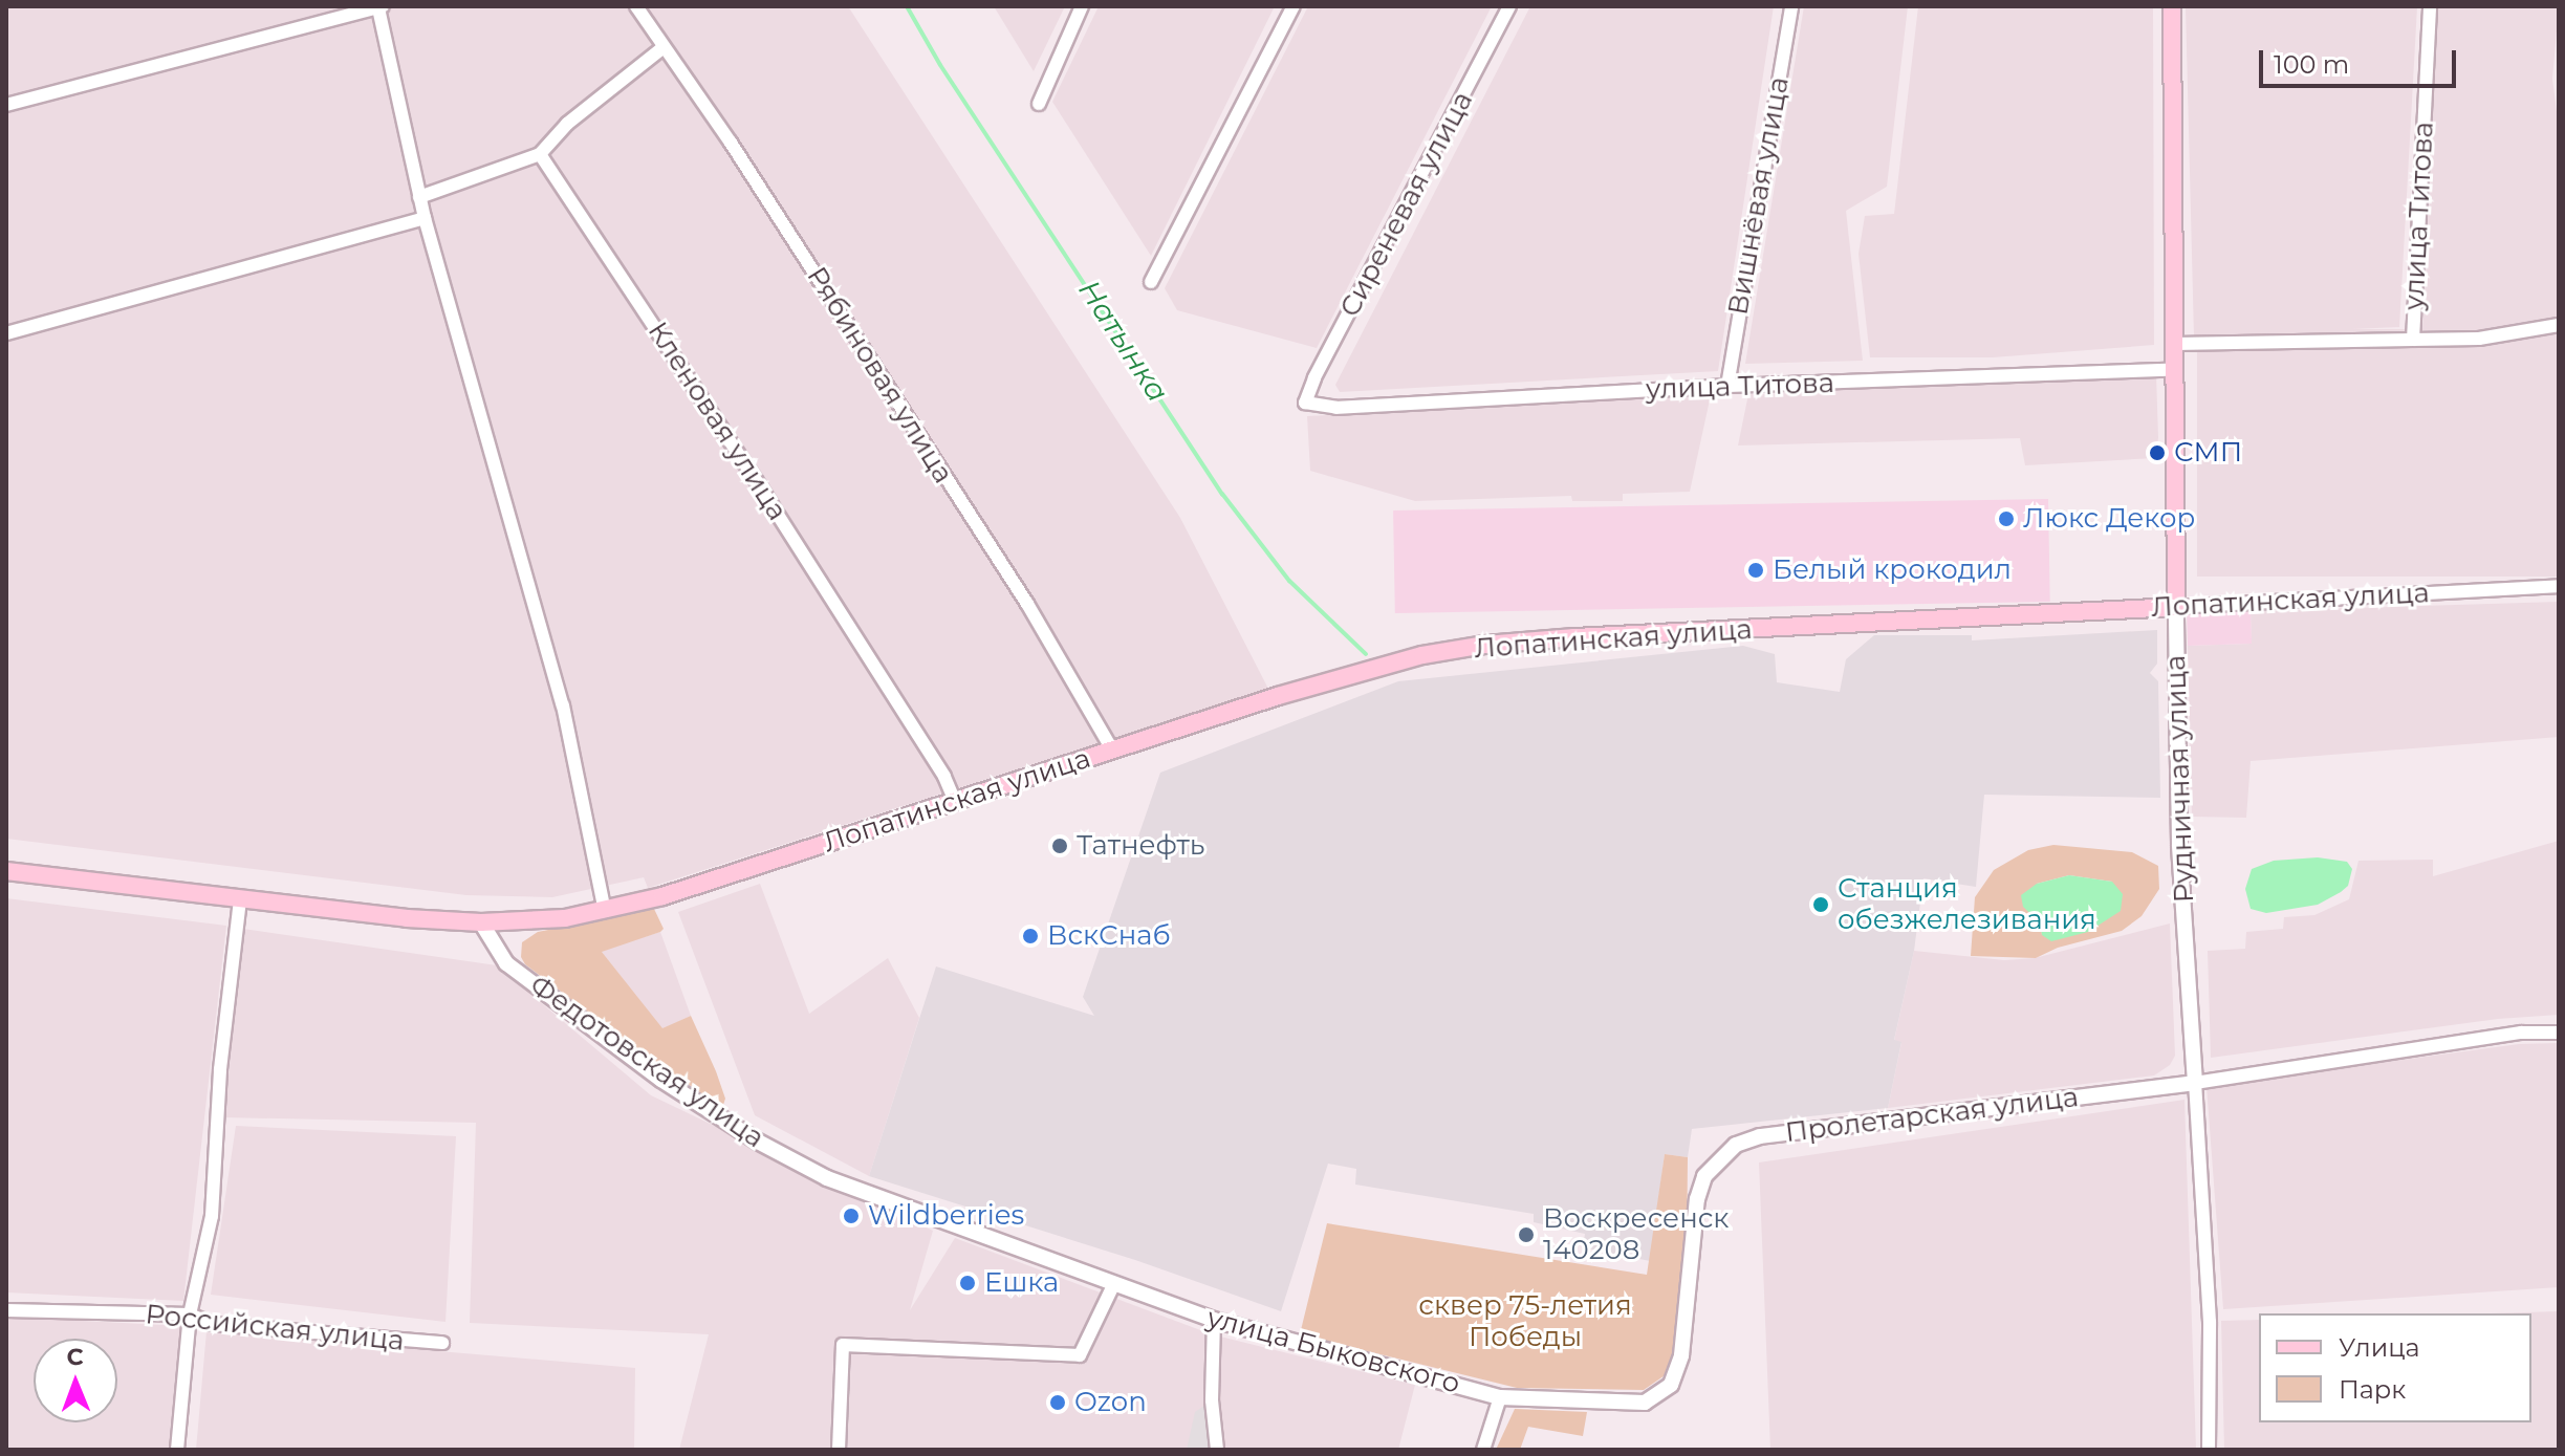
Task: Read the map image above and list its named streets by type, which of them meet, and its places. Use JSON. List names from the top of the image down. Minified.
{"streets":{"main road":["Лопатинская улица","Рудничная улица"],"street":["Вишнёвая улица","Сиреневая улица","улица Титова","Рябиновая улица","Кленовая улица","Федотовская улица","Пролетарская улица","Российская улица","улица Быковского"]},"crossings":[["Вишнёвая улица","улица Титова"],["Сиреневая улица","улица Титова"],["улица Титова","Рудничная улица"],["Рябиновая улица","Лопатинская улица"],["Кленовая улица","Лопатинская улица"],["Лопатинская улица","Рудничная улица"],["Рудничная улица","Пролетарская улица"],["Федотовская улица","улица Быковского"],["Пролетарская улица","улица Быковского"]],"water":["Натынка"],"parks":["сквер 75-летия Победы"],"places":["СМП","Люкс Декор","Белый крокодил","Татнефть","Станция обезжелезивания","ВскСнаб","Wildberries","Воскресенск 140208","Ешка","Ozon"],"legend":["Улица","Парк"],"scale_bar":"100 m","north":"top"}
